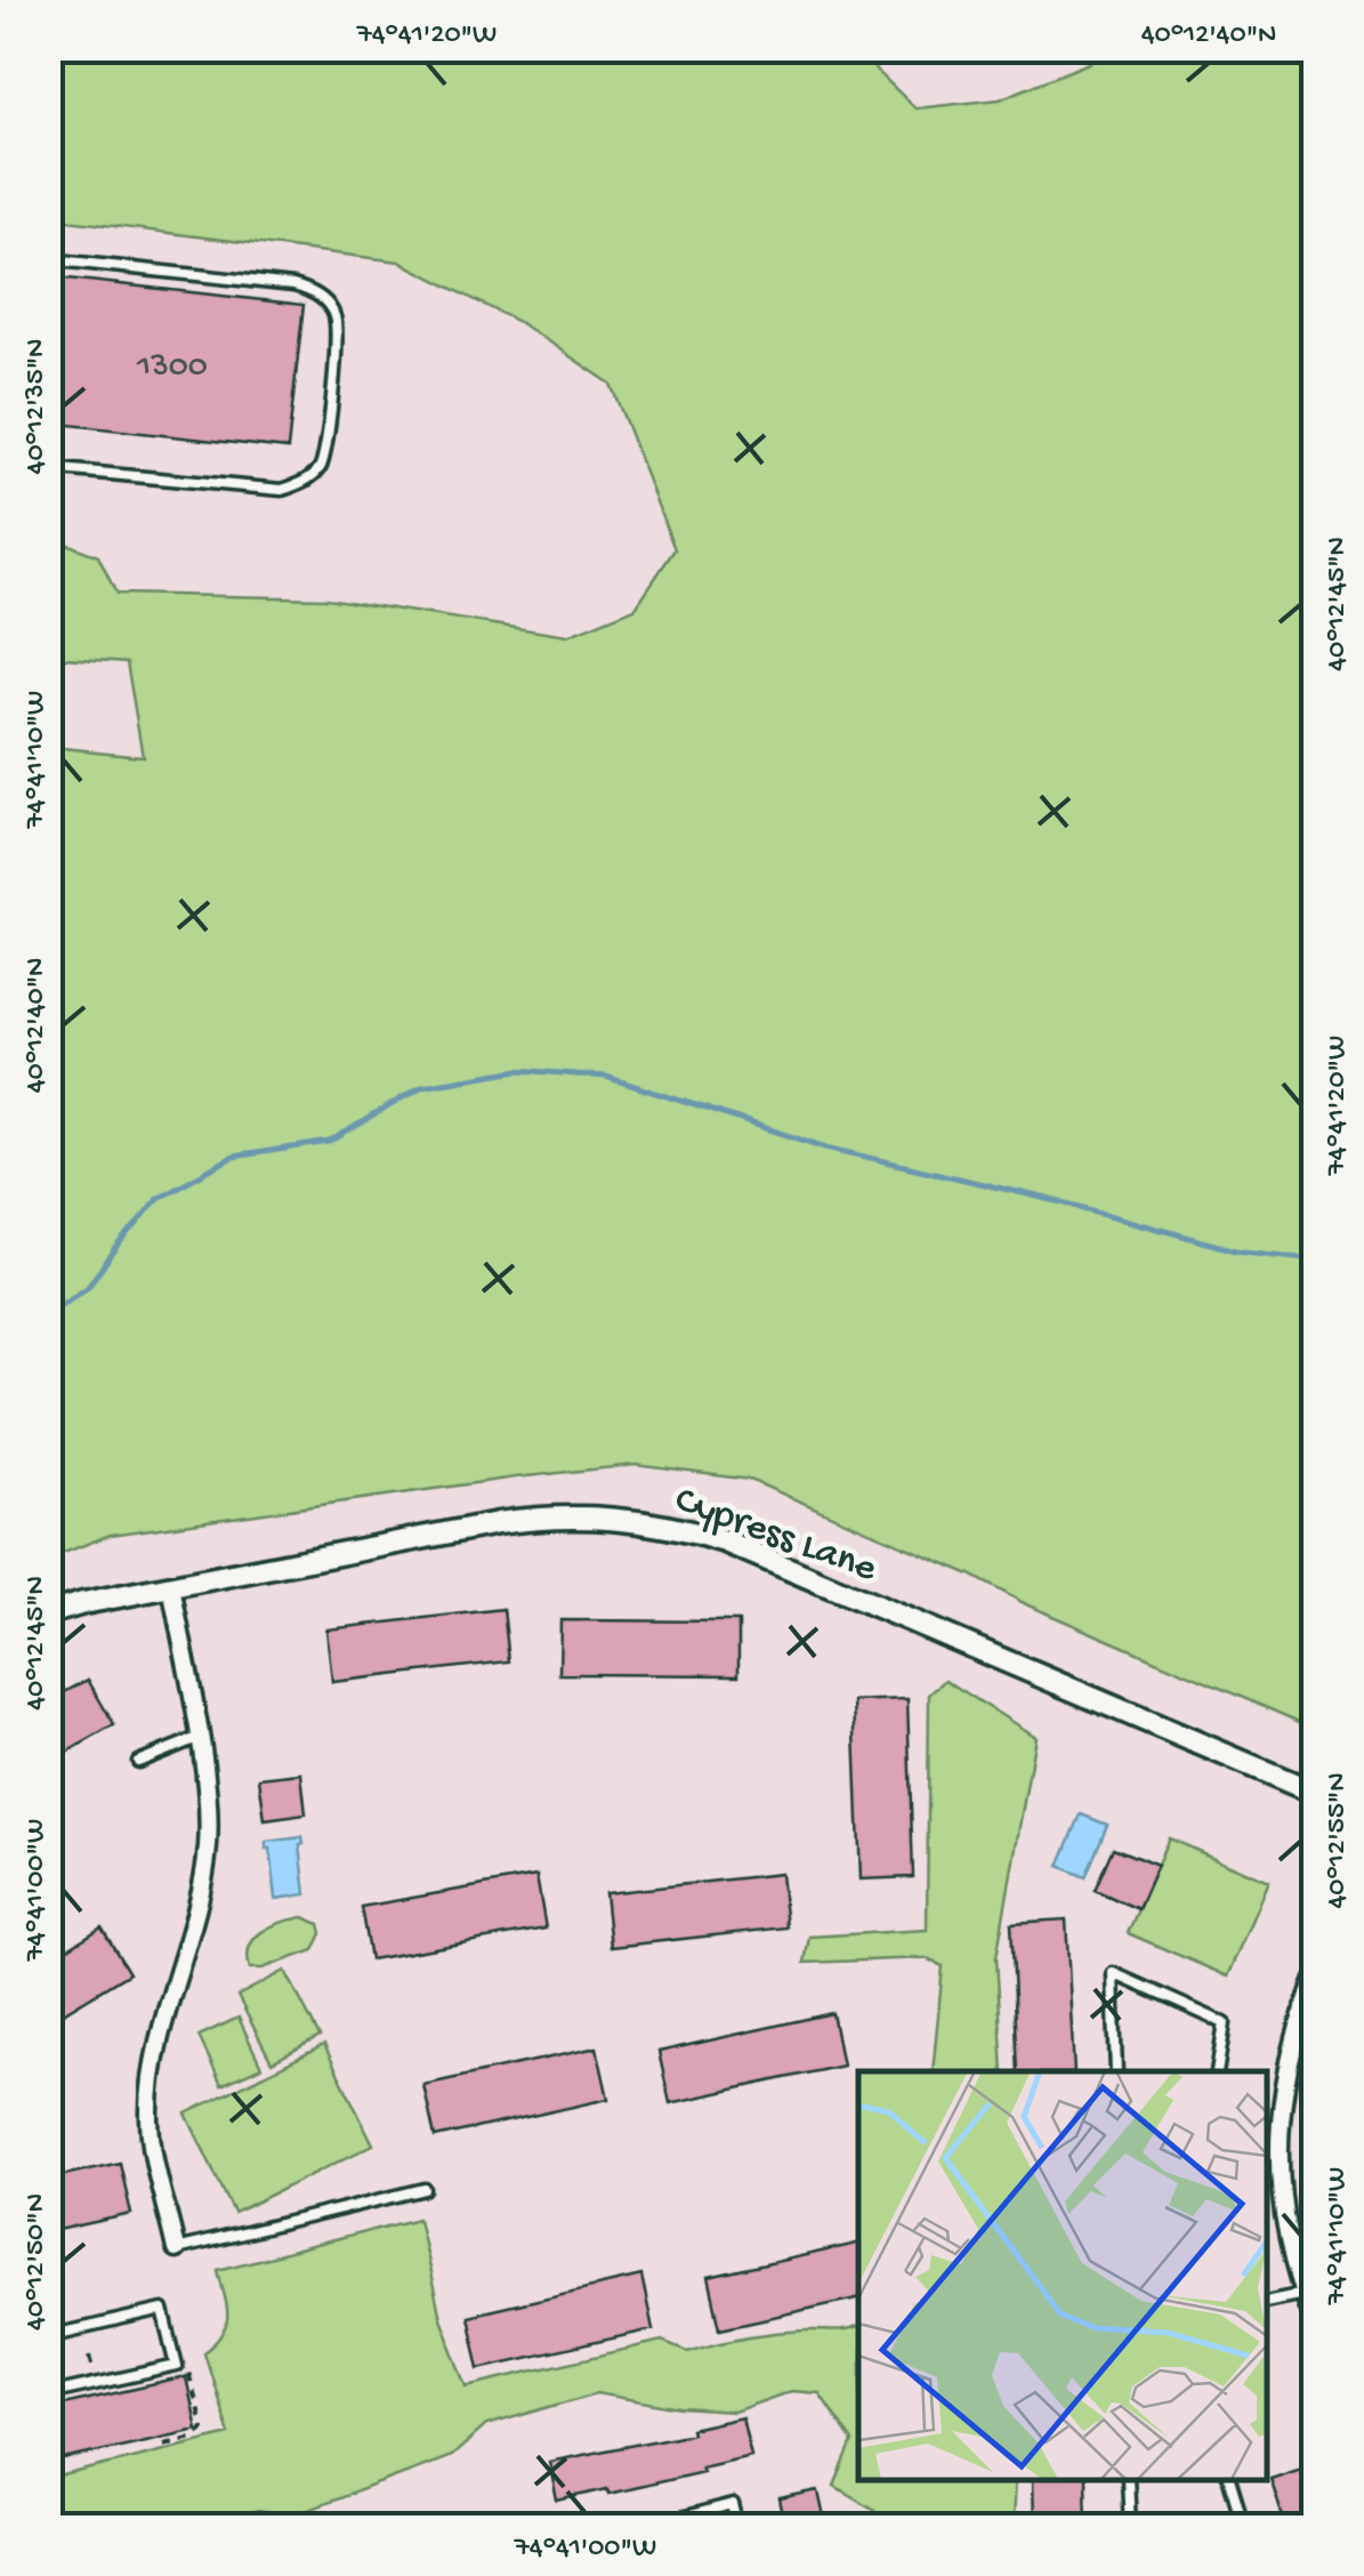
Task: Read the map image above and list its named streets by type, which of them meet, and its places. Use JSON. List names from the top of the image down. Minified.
{"streets":{"street":["Cypress Lane"]},"house_numbers":["1300"],"coordinates":["74°41'20\"W","40°12'40\"N","40°12'35\"N","40°12'45\"N","74°41'10\"W","40°12'55\"N","74°41'00\"W","40°12'50\"N"]}
